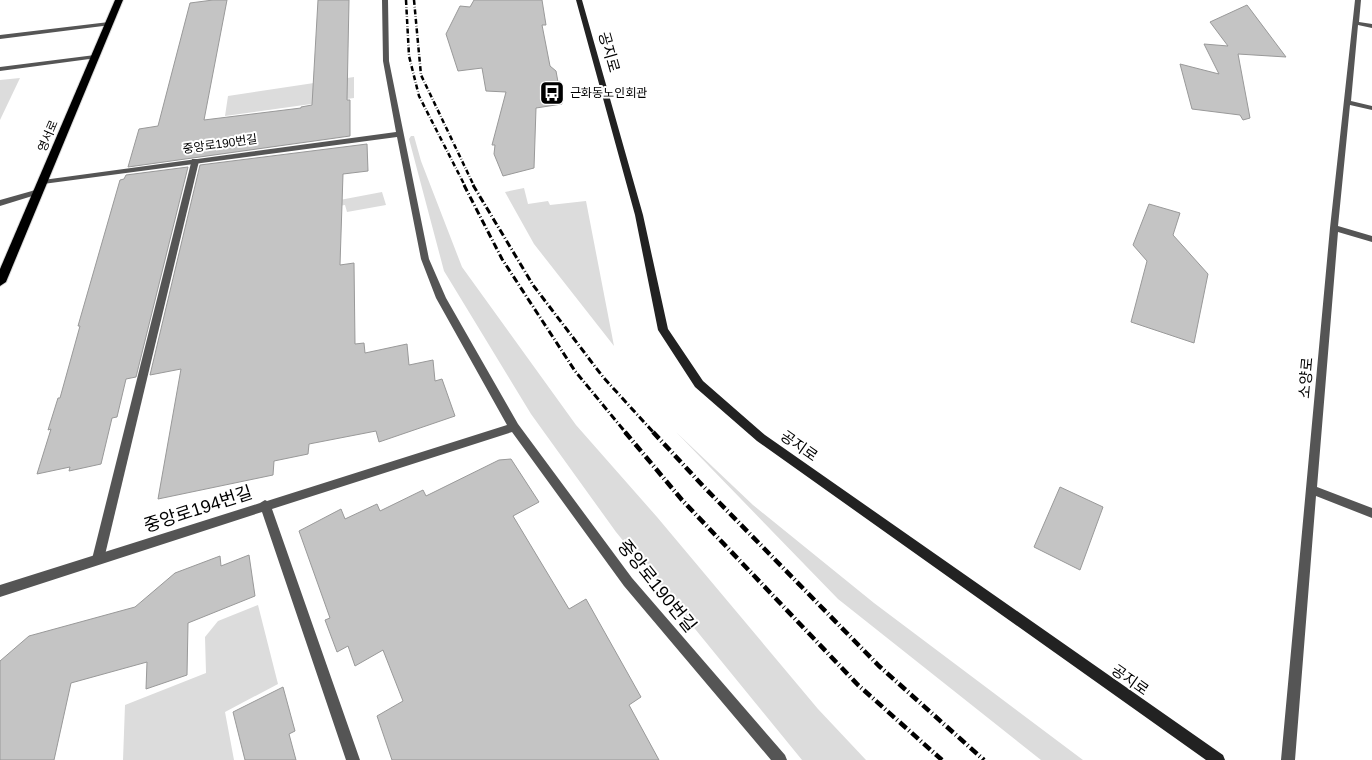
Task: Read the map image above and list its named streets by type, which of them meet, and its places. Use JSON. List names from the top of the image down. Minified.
{"streets":{"main road":["영서로"],"street":["공지로","중앙로190번길","소양로","중앙로194번길"]},"crossings":[["영서로","중앙로190번길"]],"places":{"bus stop":["근화동노인회관"]}}
